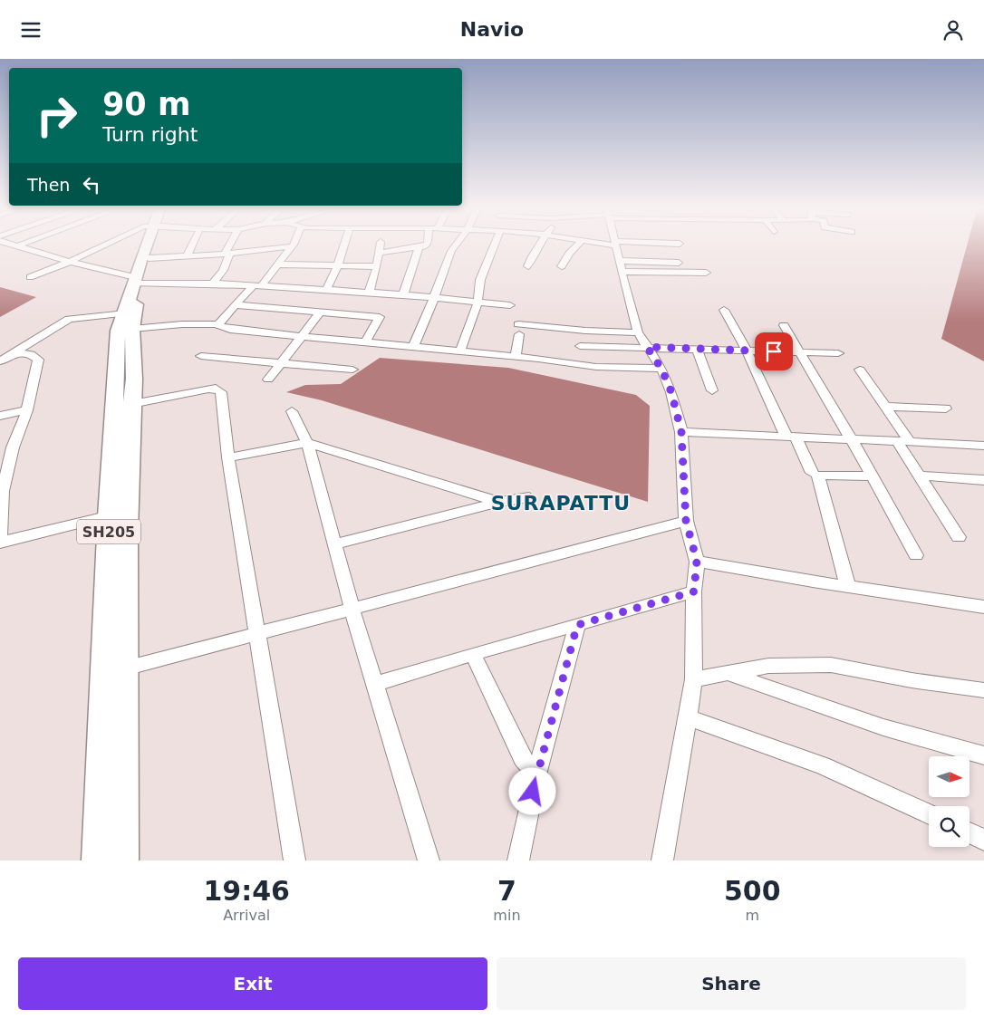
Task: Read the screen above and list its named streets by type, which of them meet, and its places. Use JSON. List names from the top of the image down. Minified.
{"streets":{"main road":["SH205"]},"districts":["SURAPATTU"],"north":"right","page":{"header":"Navio","turn":["90 m","Turn right"],"then":"Then","eta":["19:46","Arrival","7","min","500","m"],"buttons":["Exit","Share"]}}
